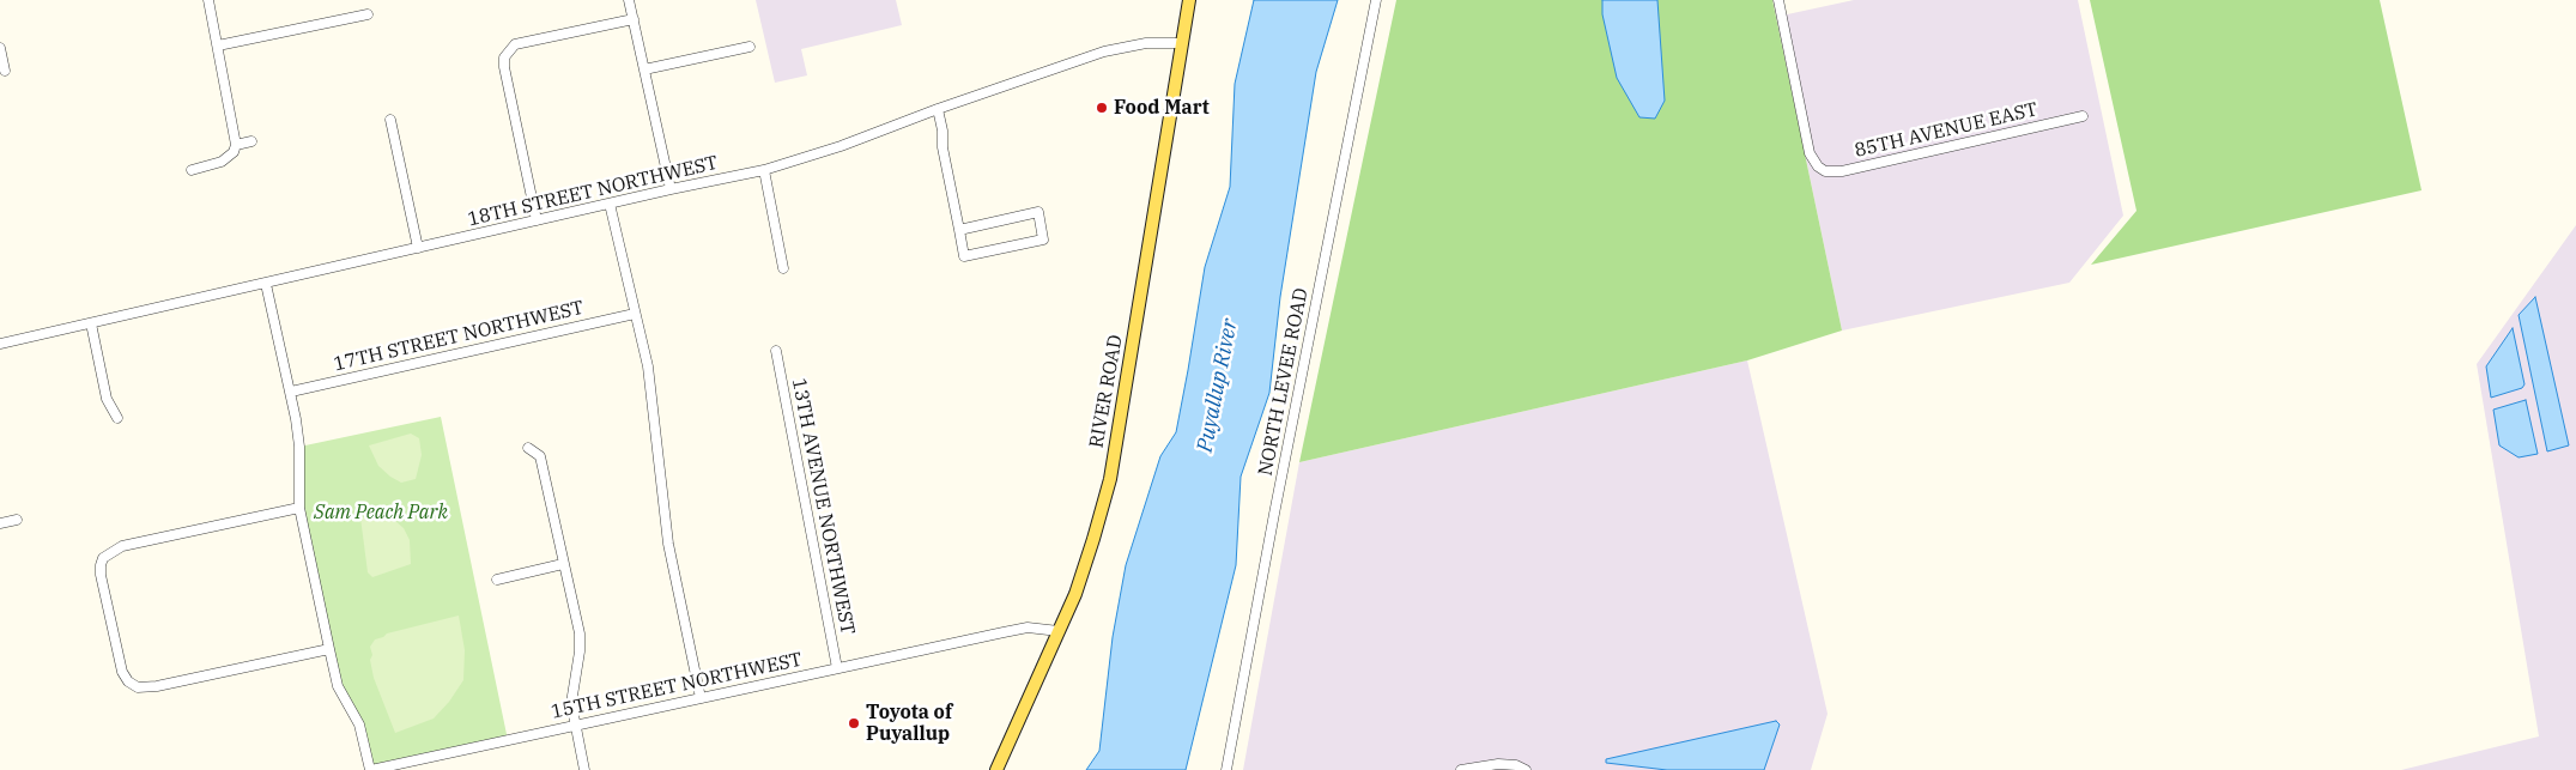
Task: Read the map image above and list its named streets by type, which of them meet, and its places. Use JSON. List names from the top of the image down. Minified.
{"streets":{"main road":["RIVER ROAD"],"street":["85TH AVENUE EAST","18TH STREET NORTHWEST","17TH STREET NORTHWEST","NORTH LEVEE ROAD","13TH AVENUE NORTHWEST","15TH STREET NORTHWEST"]},"crossings":[["18TH STREET NORTHWEST","RIVER ROAD"],["RIVER ROAD","15TH STREET NORTHWEST"],["13TH AVENUE NORTHWEST","15TH STREET NORTHWEST"]],"water":["Puyallup River"],"parks":["Sam Peach Park"],"places":["Food Mart","Toyota of Puyallup"]}
